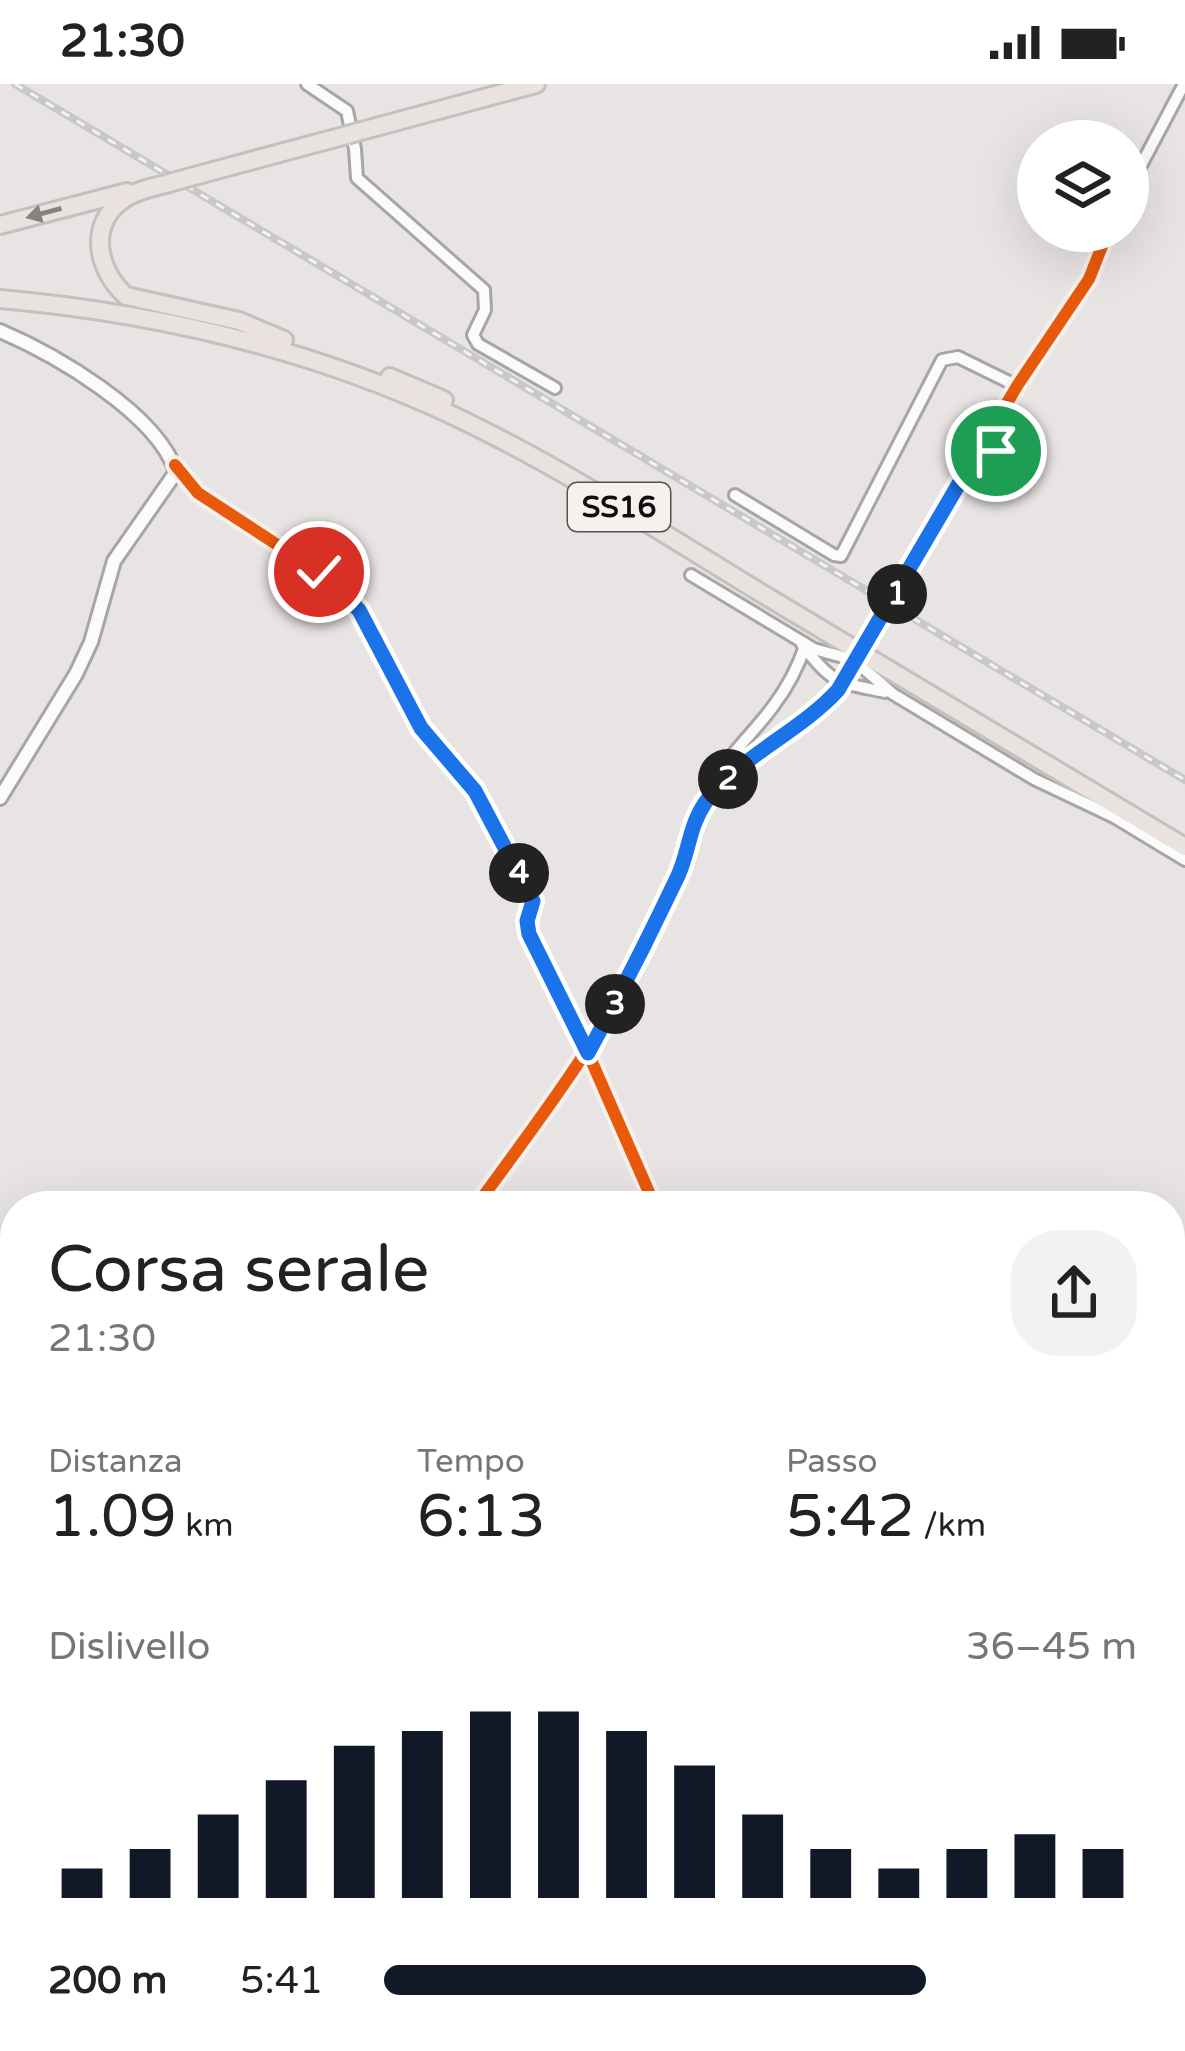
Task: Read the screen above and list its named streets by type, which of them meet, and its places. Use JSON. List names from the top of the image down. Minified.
{"streets":{"highway":["SS16"]},"page":{"status":"21:30","pins":["1","2","4","3"],"heading":["Corsa serale","21:30"],"stats":[["Distanza","1.09 km"],["Tempo","6:13"],["Passo","5:42 /km"]],"chart":["Dislivello","36–45 m"],"list":[{"name":"200 m","note":"5:41"}]}}
